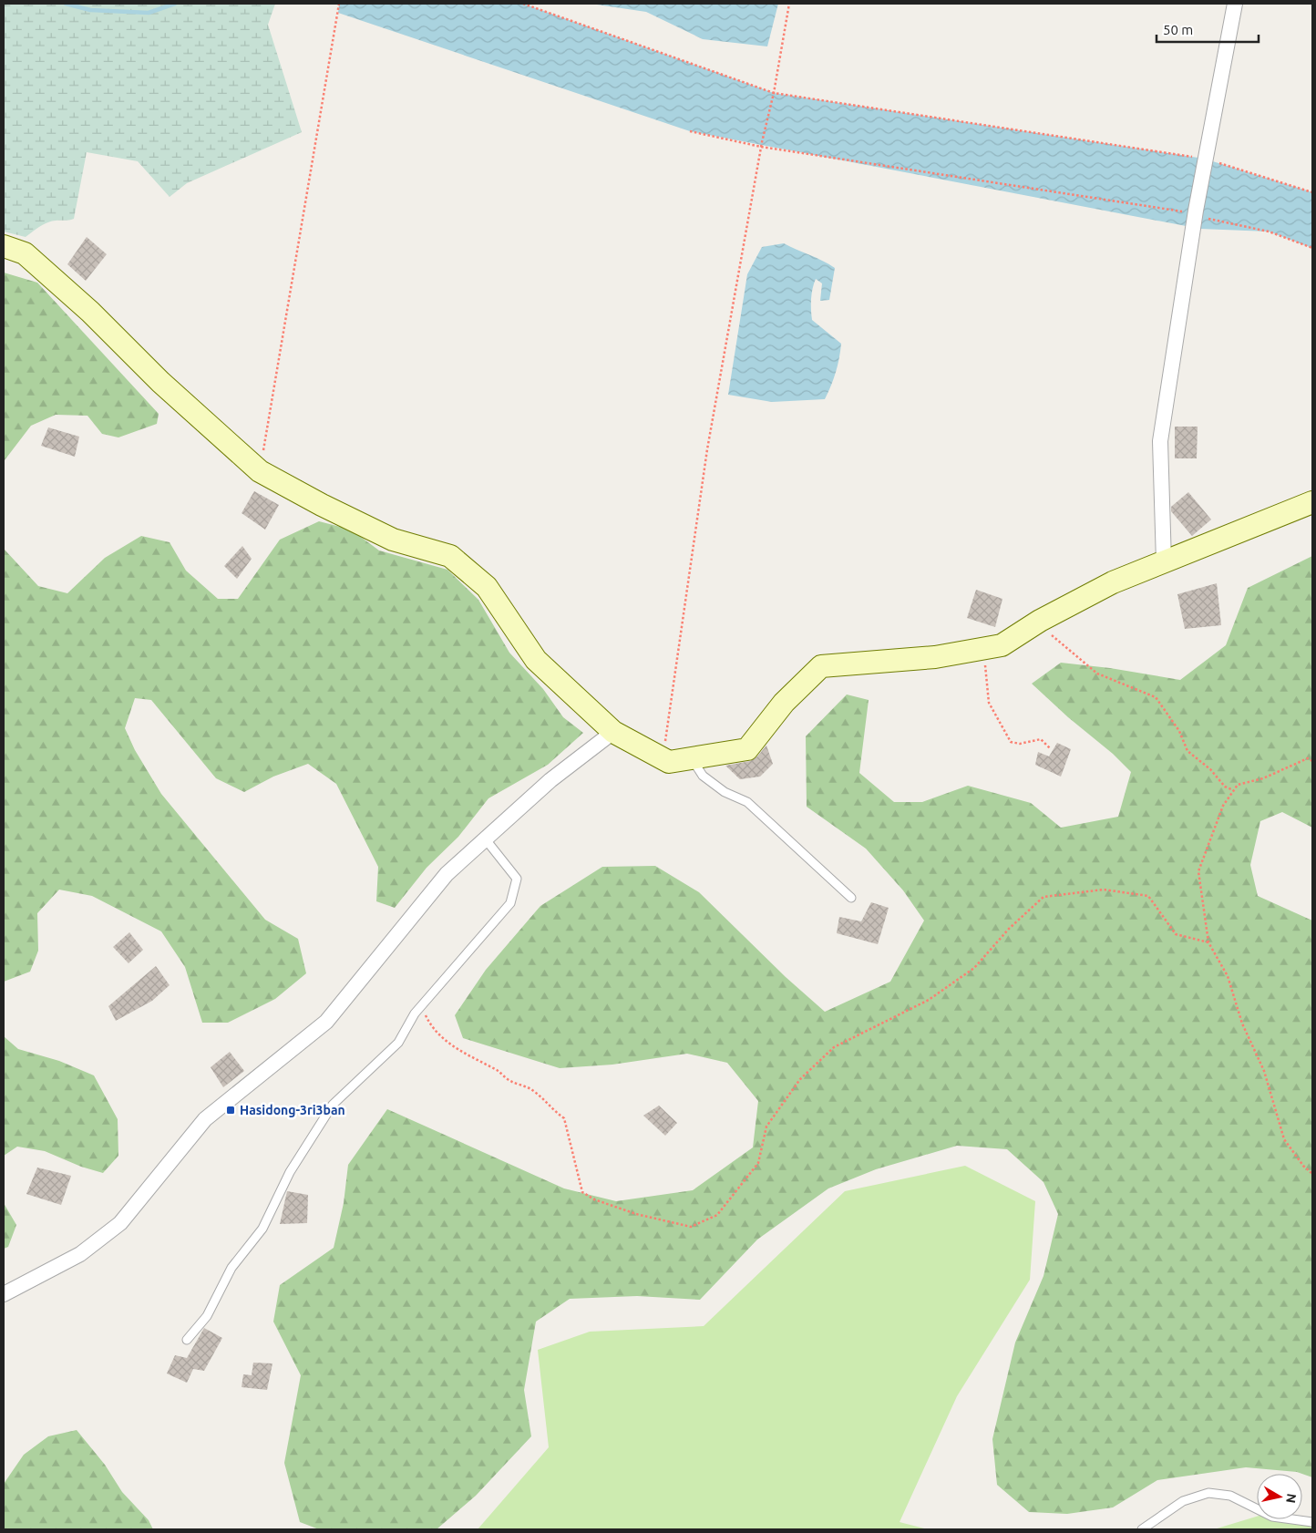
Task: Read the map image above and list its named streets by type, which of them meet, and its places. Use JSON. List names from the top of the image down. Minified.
{"places":{"transit":["Hasidong-3ri3ban"]},"scale_bar":"50 m","north":"right"}
